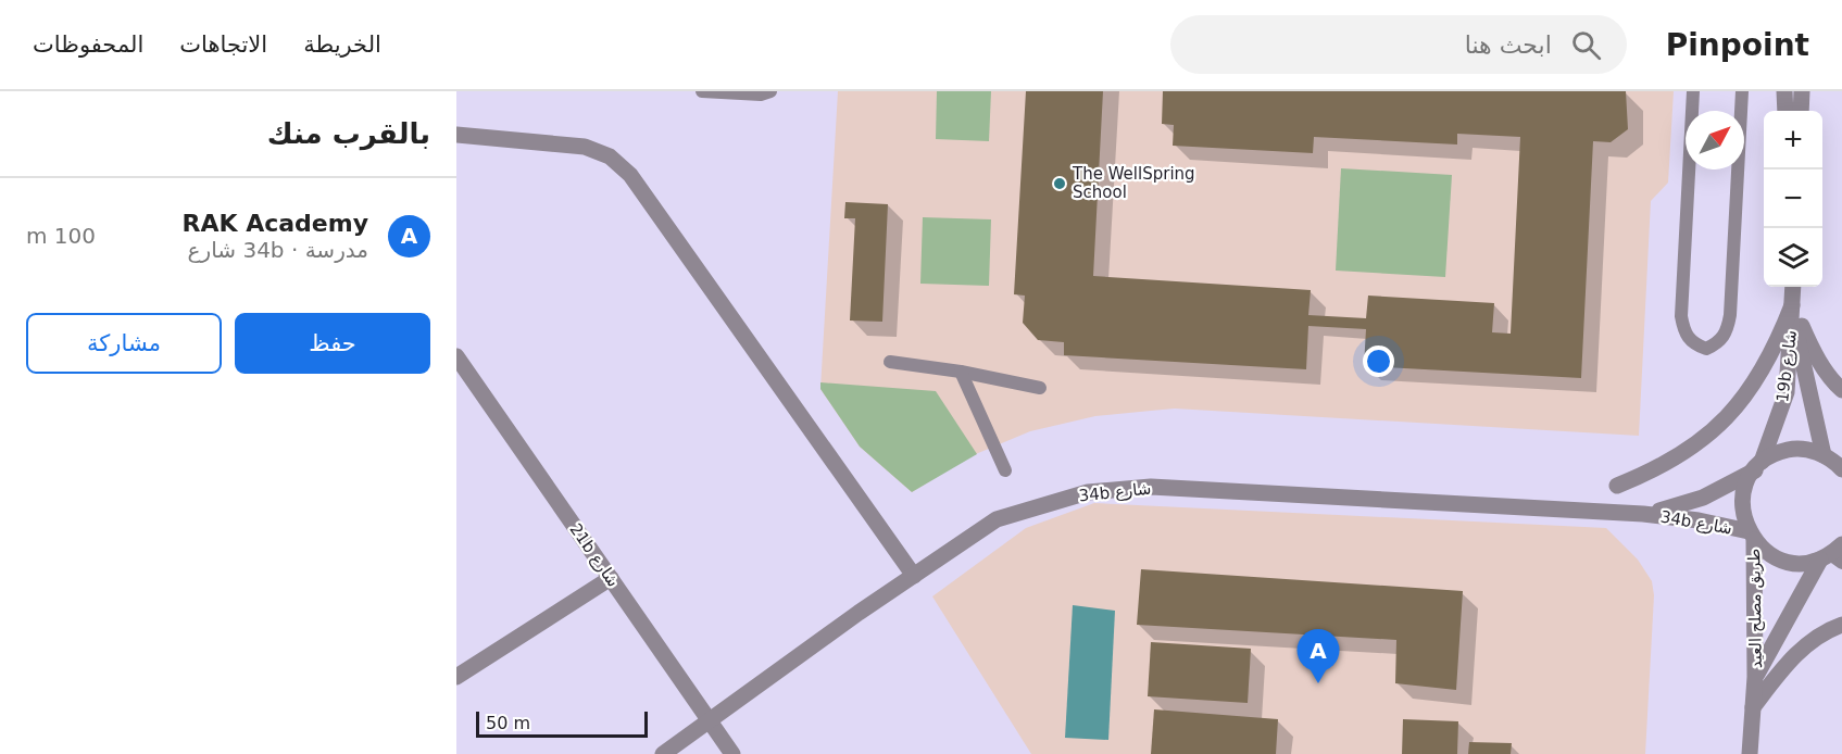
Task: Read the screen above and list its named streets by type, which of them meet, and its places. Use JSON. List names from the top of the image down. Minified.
{"streets":{"street":["19b شارع","34b شارع","21b شارع","طريق مصلح العيد"]},"crossings":[["19b شارع","34b شارع"],["19b شارع","طريق مصلح العيد"],["34b شارع","21b شارع"],["34b شارع","طريق مصلح العيد"]],"places":["The WellSpring School"],"scale_bar":"50 m","north":"top right","page":{"header":"Pinpoint","search":"ابحث هنا","nav":["الخريطة","الاتجاهات","المحفوظات"],"heading":"بالقرب منك","map_buttons":["+","−"],"list":[{"mark":"A","name":"RAK Academy","note":"مدرسة · 34b شارع","value":"100 m"}],"buttons":["حفظ","مشاركة"],"pins":"A","scale":"50 m"}}
